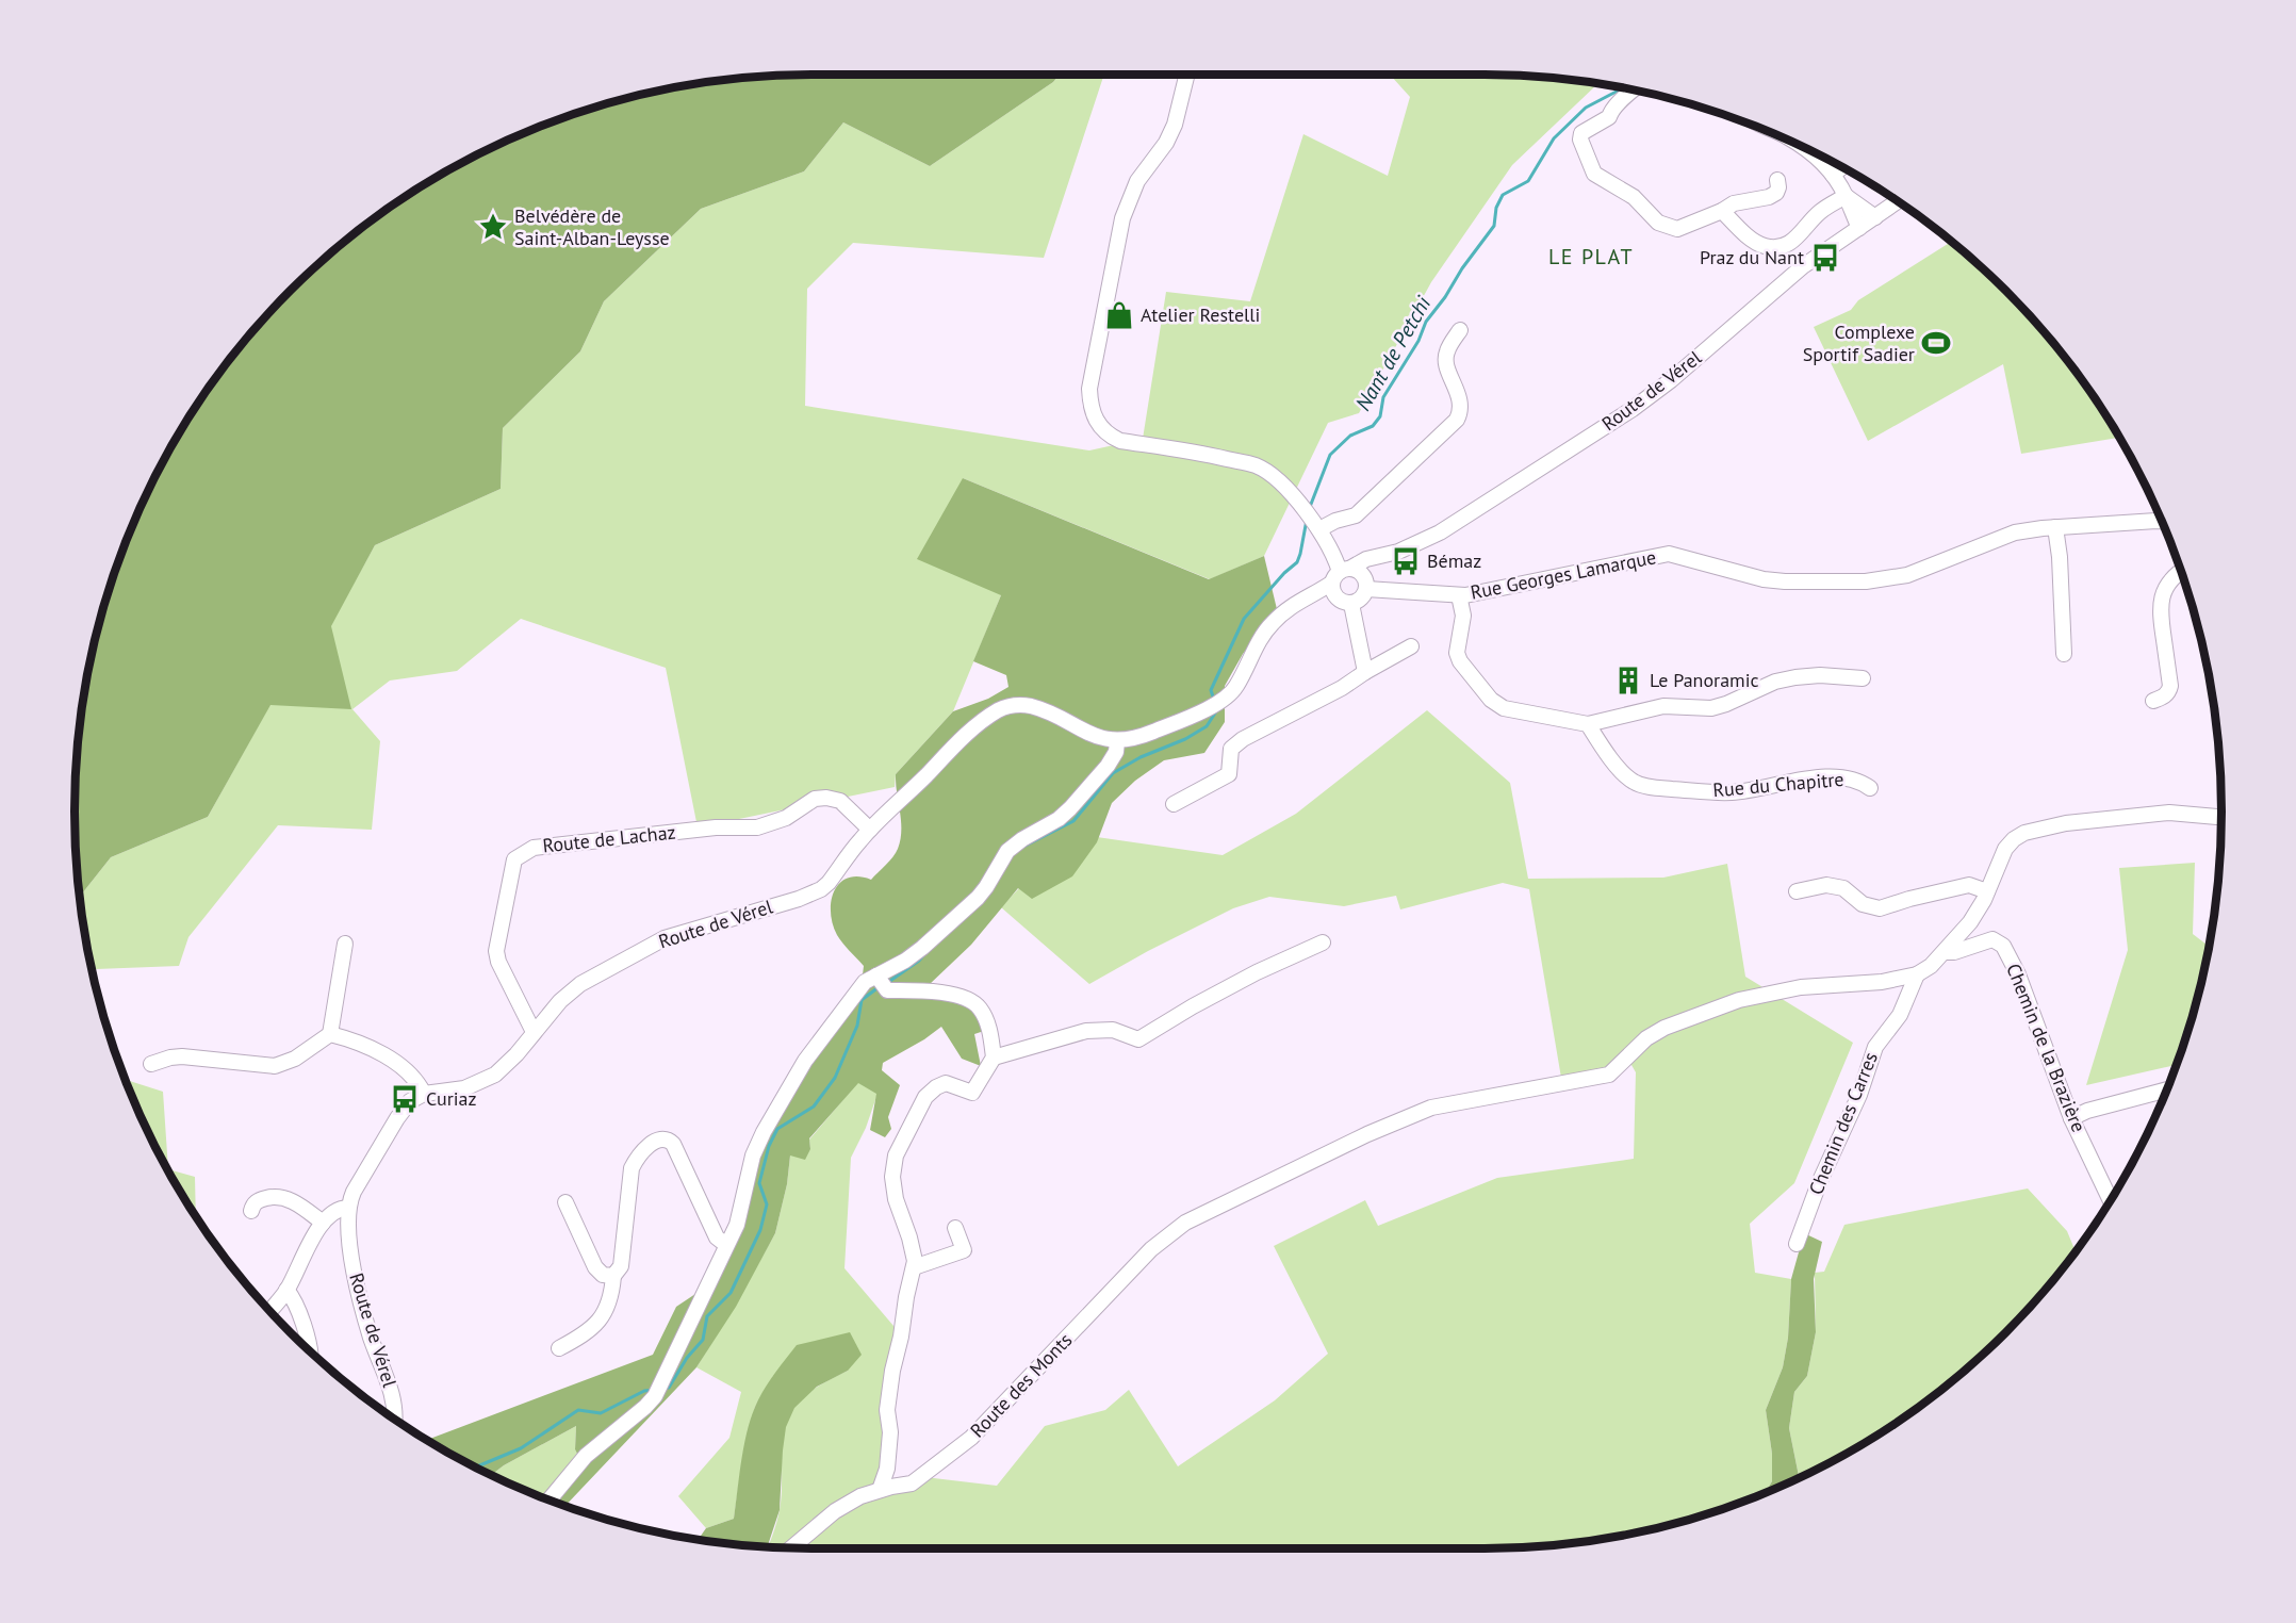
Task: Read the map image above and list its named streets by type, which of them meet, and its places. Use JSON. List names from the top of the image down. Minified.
{"streets":{"street":["Route de Vérel","Rue Georges Lamarque","Rue du Chapitre","Route de Lachaz","Chemin de la Brazière","Chemin des Carres","Route des Monts"]},"crossings":[["Route de Vérel","Rue Georges Lamarque"],["Route de Vérel","Route de Lachaz"],["Chemin des Carres","Route des Monts"]],"districts":["LE PLAT"],"water":["Nant de Petchi"],"places":{"place":["Belvédère de Saint-Alban-Leysse"],"bus stop":["Praz du Nant","Bémaz","Curiaz"],"shop":["Atelier Restelli"],"sports":["Complexe Sportif Sadier"],"building":["Le Panoramic"]}}
